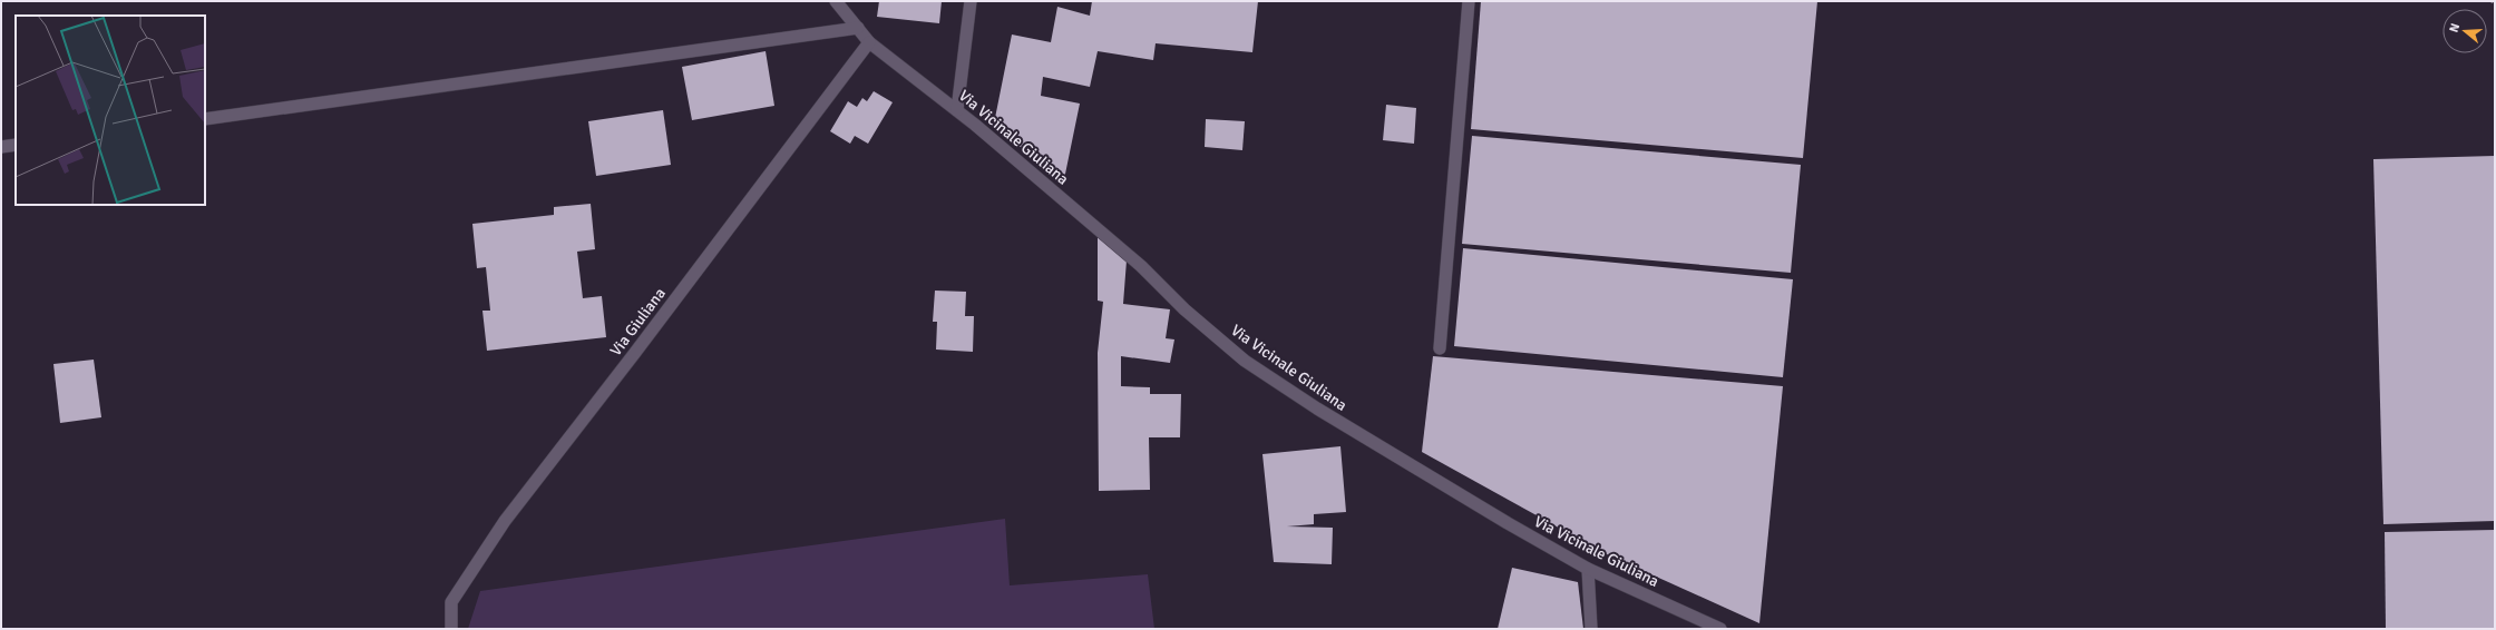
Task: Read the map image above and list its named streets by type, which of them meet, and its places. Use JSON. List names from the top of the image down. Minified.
{"streets":{"street":["Via Vicinale Giuliana","Via Giuliana"]},"crossings":[["Via Vicinale Giuliana","Via Giuliana"]],"north":"left"}
